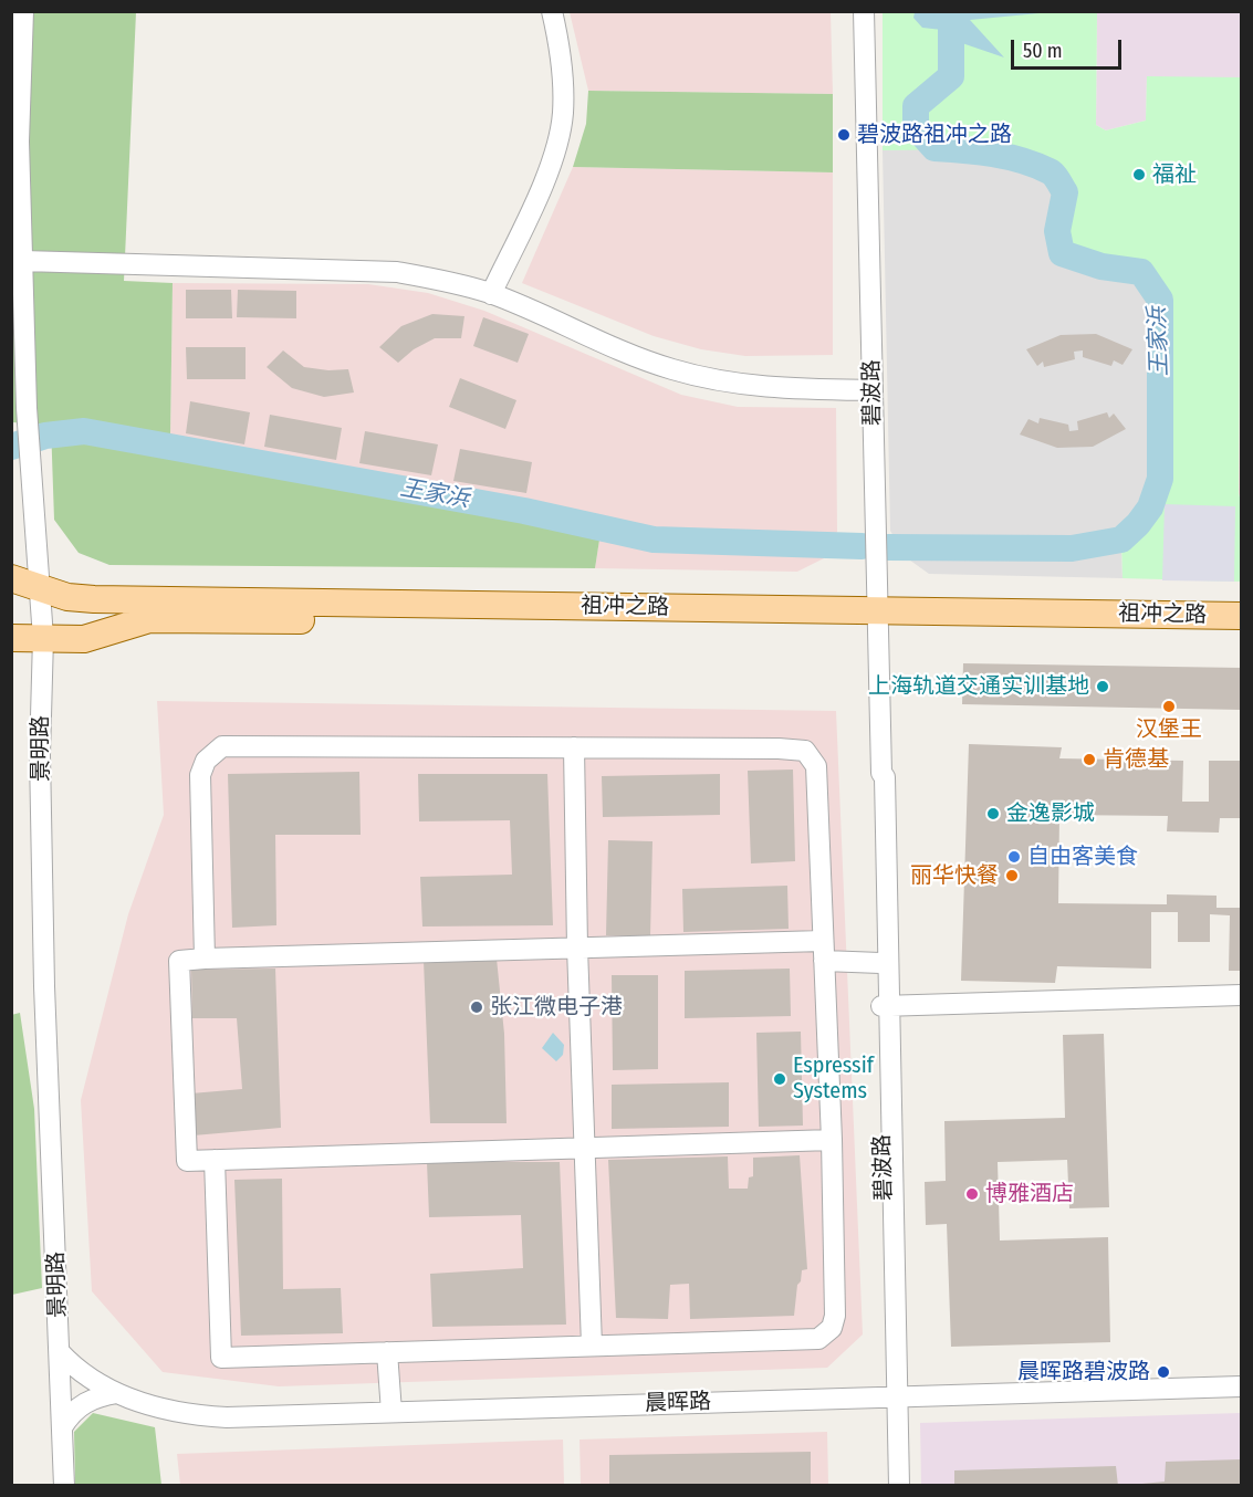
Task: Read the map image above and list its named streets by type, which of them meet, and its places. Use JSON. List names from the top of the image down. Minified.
{"streets":{"main road":["祖冲之路"],"street":["碧波路","景明路","晨晖路"]},"crossings":[["碧波路","祖冲之路"],["碧波路","晨晖路"],["祖冲之路","景明路"],["景明路","晨晖路"]],"water":["王家浜"],"places":["碧波路祖冲之路","福祉","上海轨道交通实训基地","汉堡王","肯德基","金逸影城","自由客美食","丽华快餐","张江微电子港","Espressif Systems","博雅酒店","晨晖路碧波路"],"scale_bar":"50 m"}
